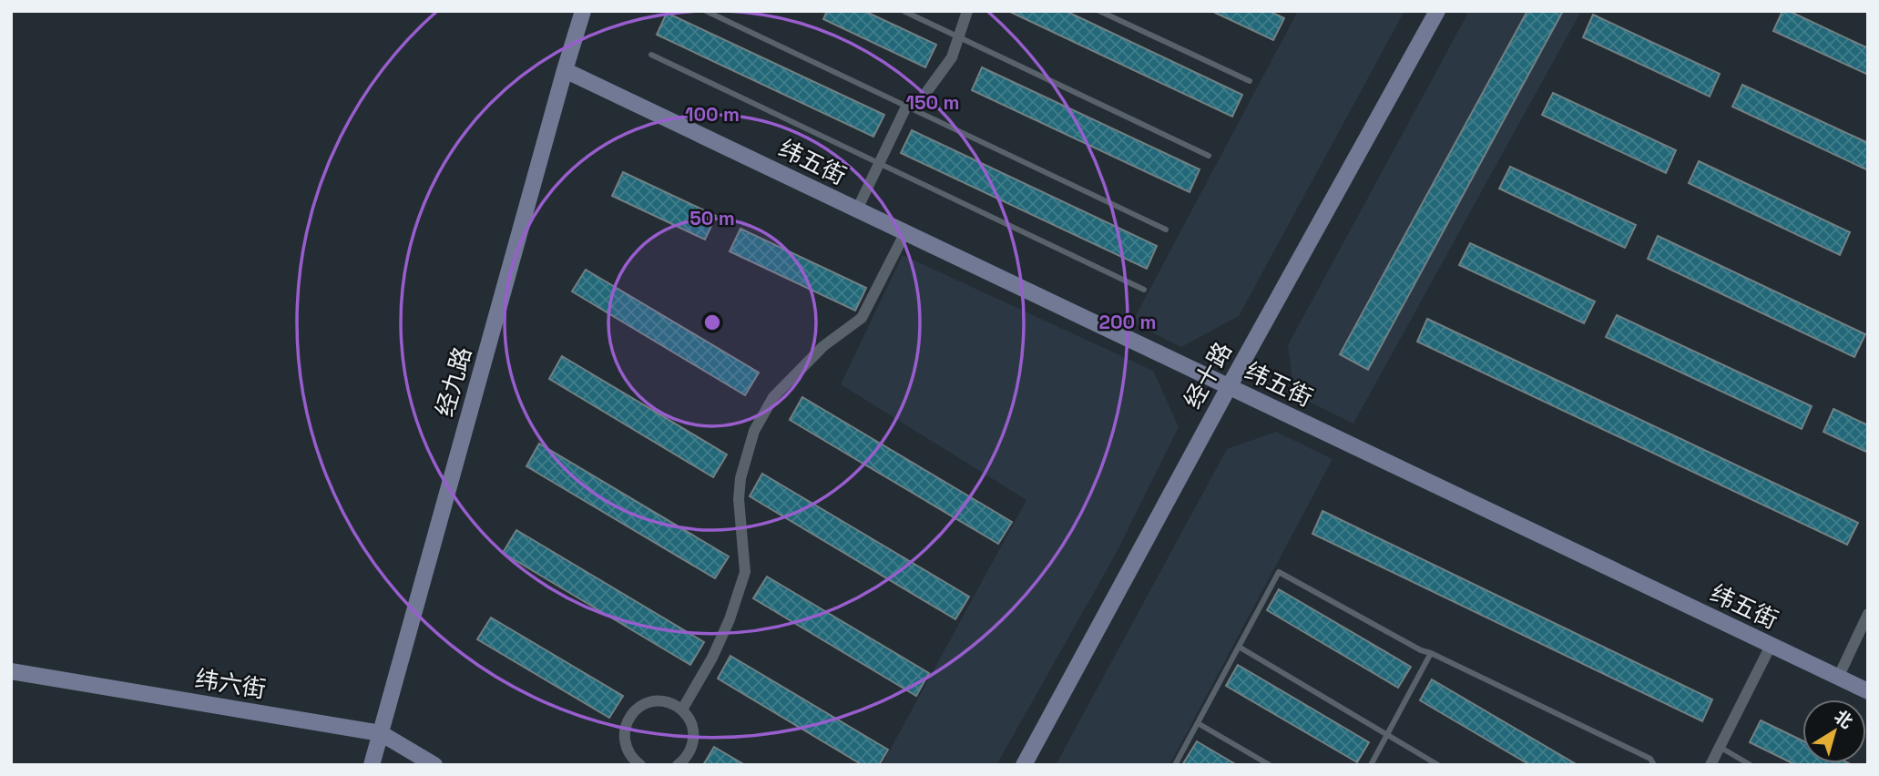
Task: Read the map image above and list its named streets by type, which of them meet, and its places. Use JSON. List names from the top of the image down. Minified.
{"streets":{"street":["纬五街","经十路","经九路","纬六街"]},"crossings":[["纬五街","经十路"],["纬五街","经九路"],["经九路","纬六街"]],"north":"top right","rings":["150 m","100 m","50 m","200 m"]}
